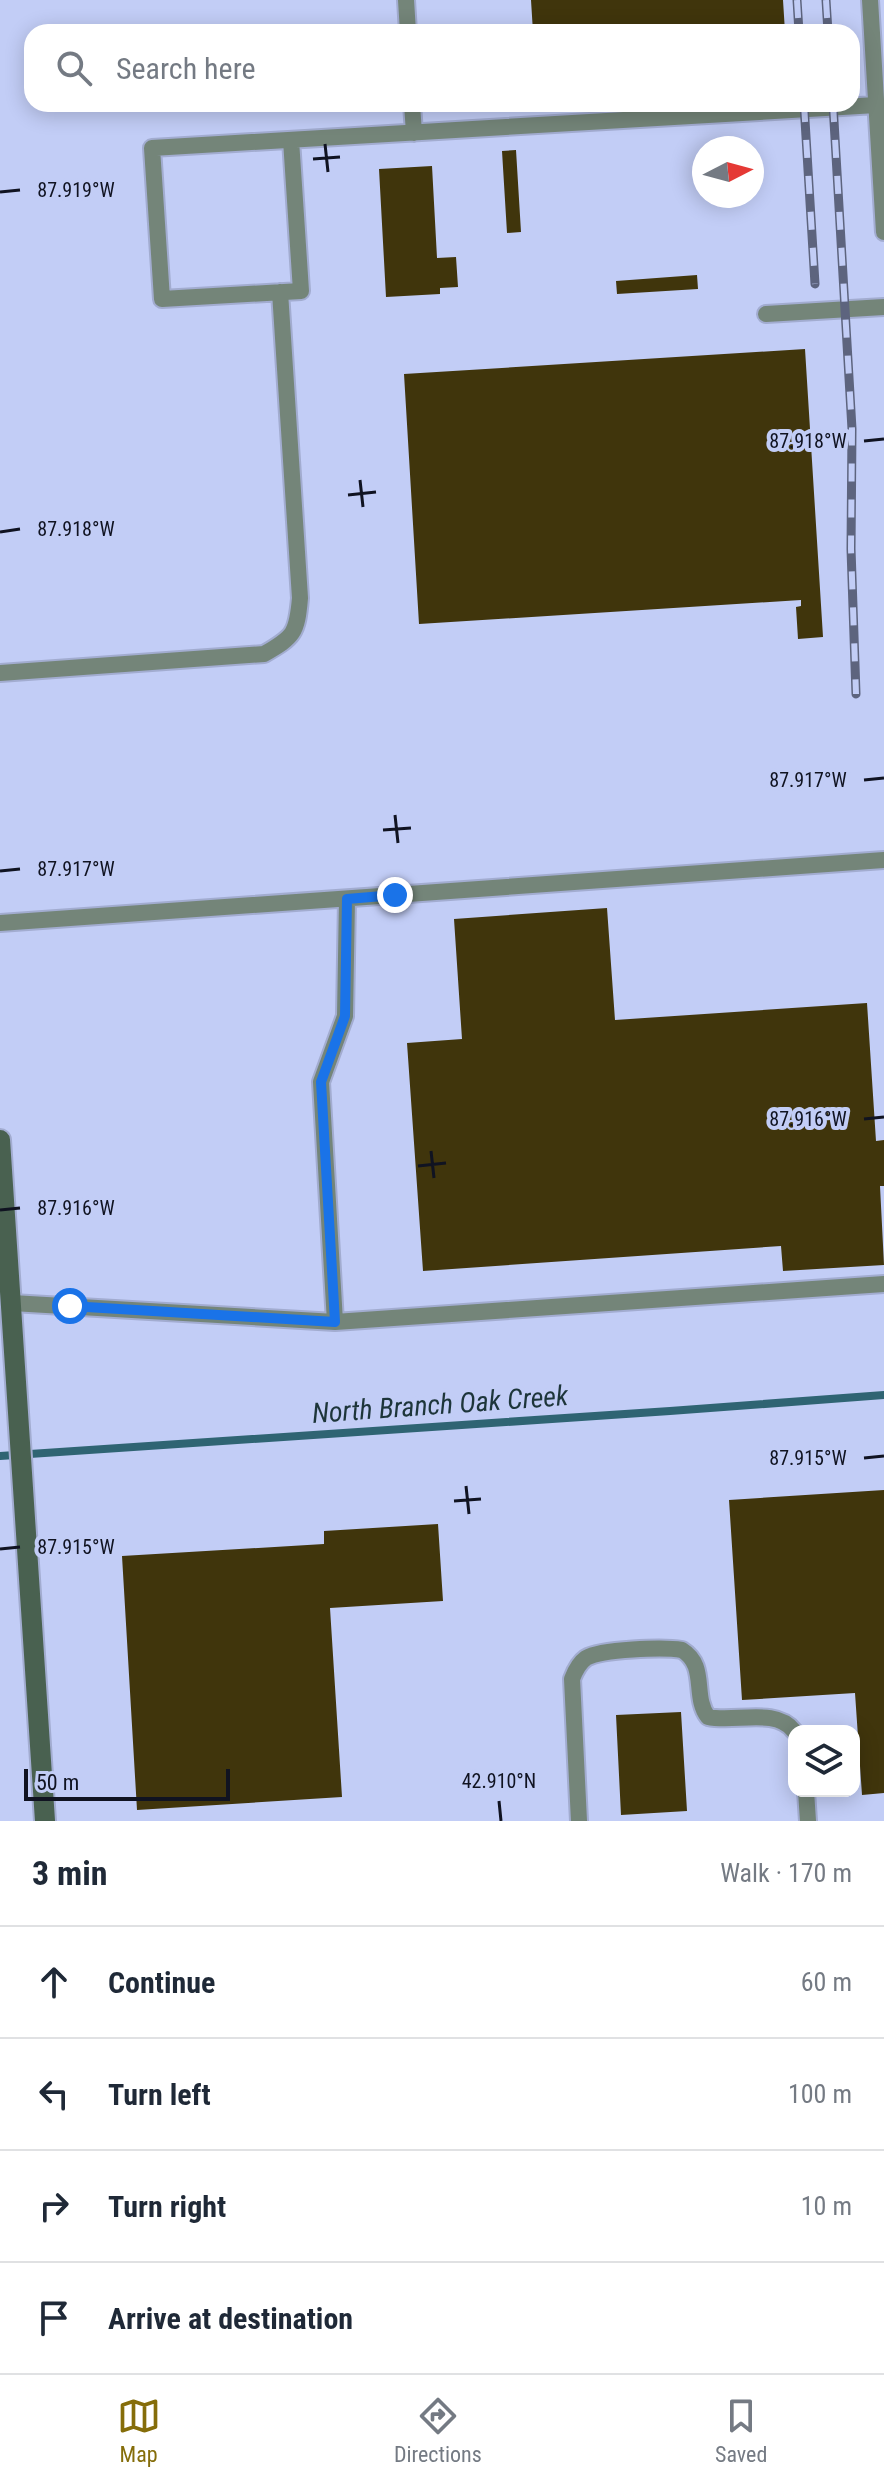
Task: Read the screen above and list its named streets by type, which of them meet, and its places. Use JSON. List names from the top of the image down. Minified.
{"water":["North Branch Oak Creek"],"scale_bar":"50 m","north":"right","page":{"search":"Search here","scale":"50 m","heading":["3 min","Walk · 170 m"],"list":[["Continue","60 m"],["Turn left","100 m"],["Turn right","10 m"],"Arrive at destination"],"nav":["Map","Directions","Saved"]},"coordinates":["87.919°W","87.918°W","87.917°W","87.916°W","87.915°W","42.910°N"]}
